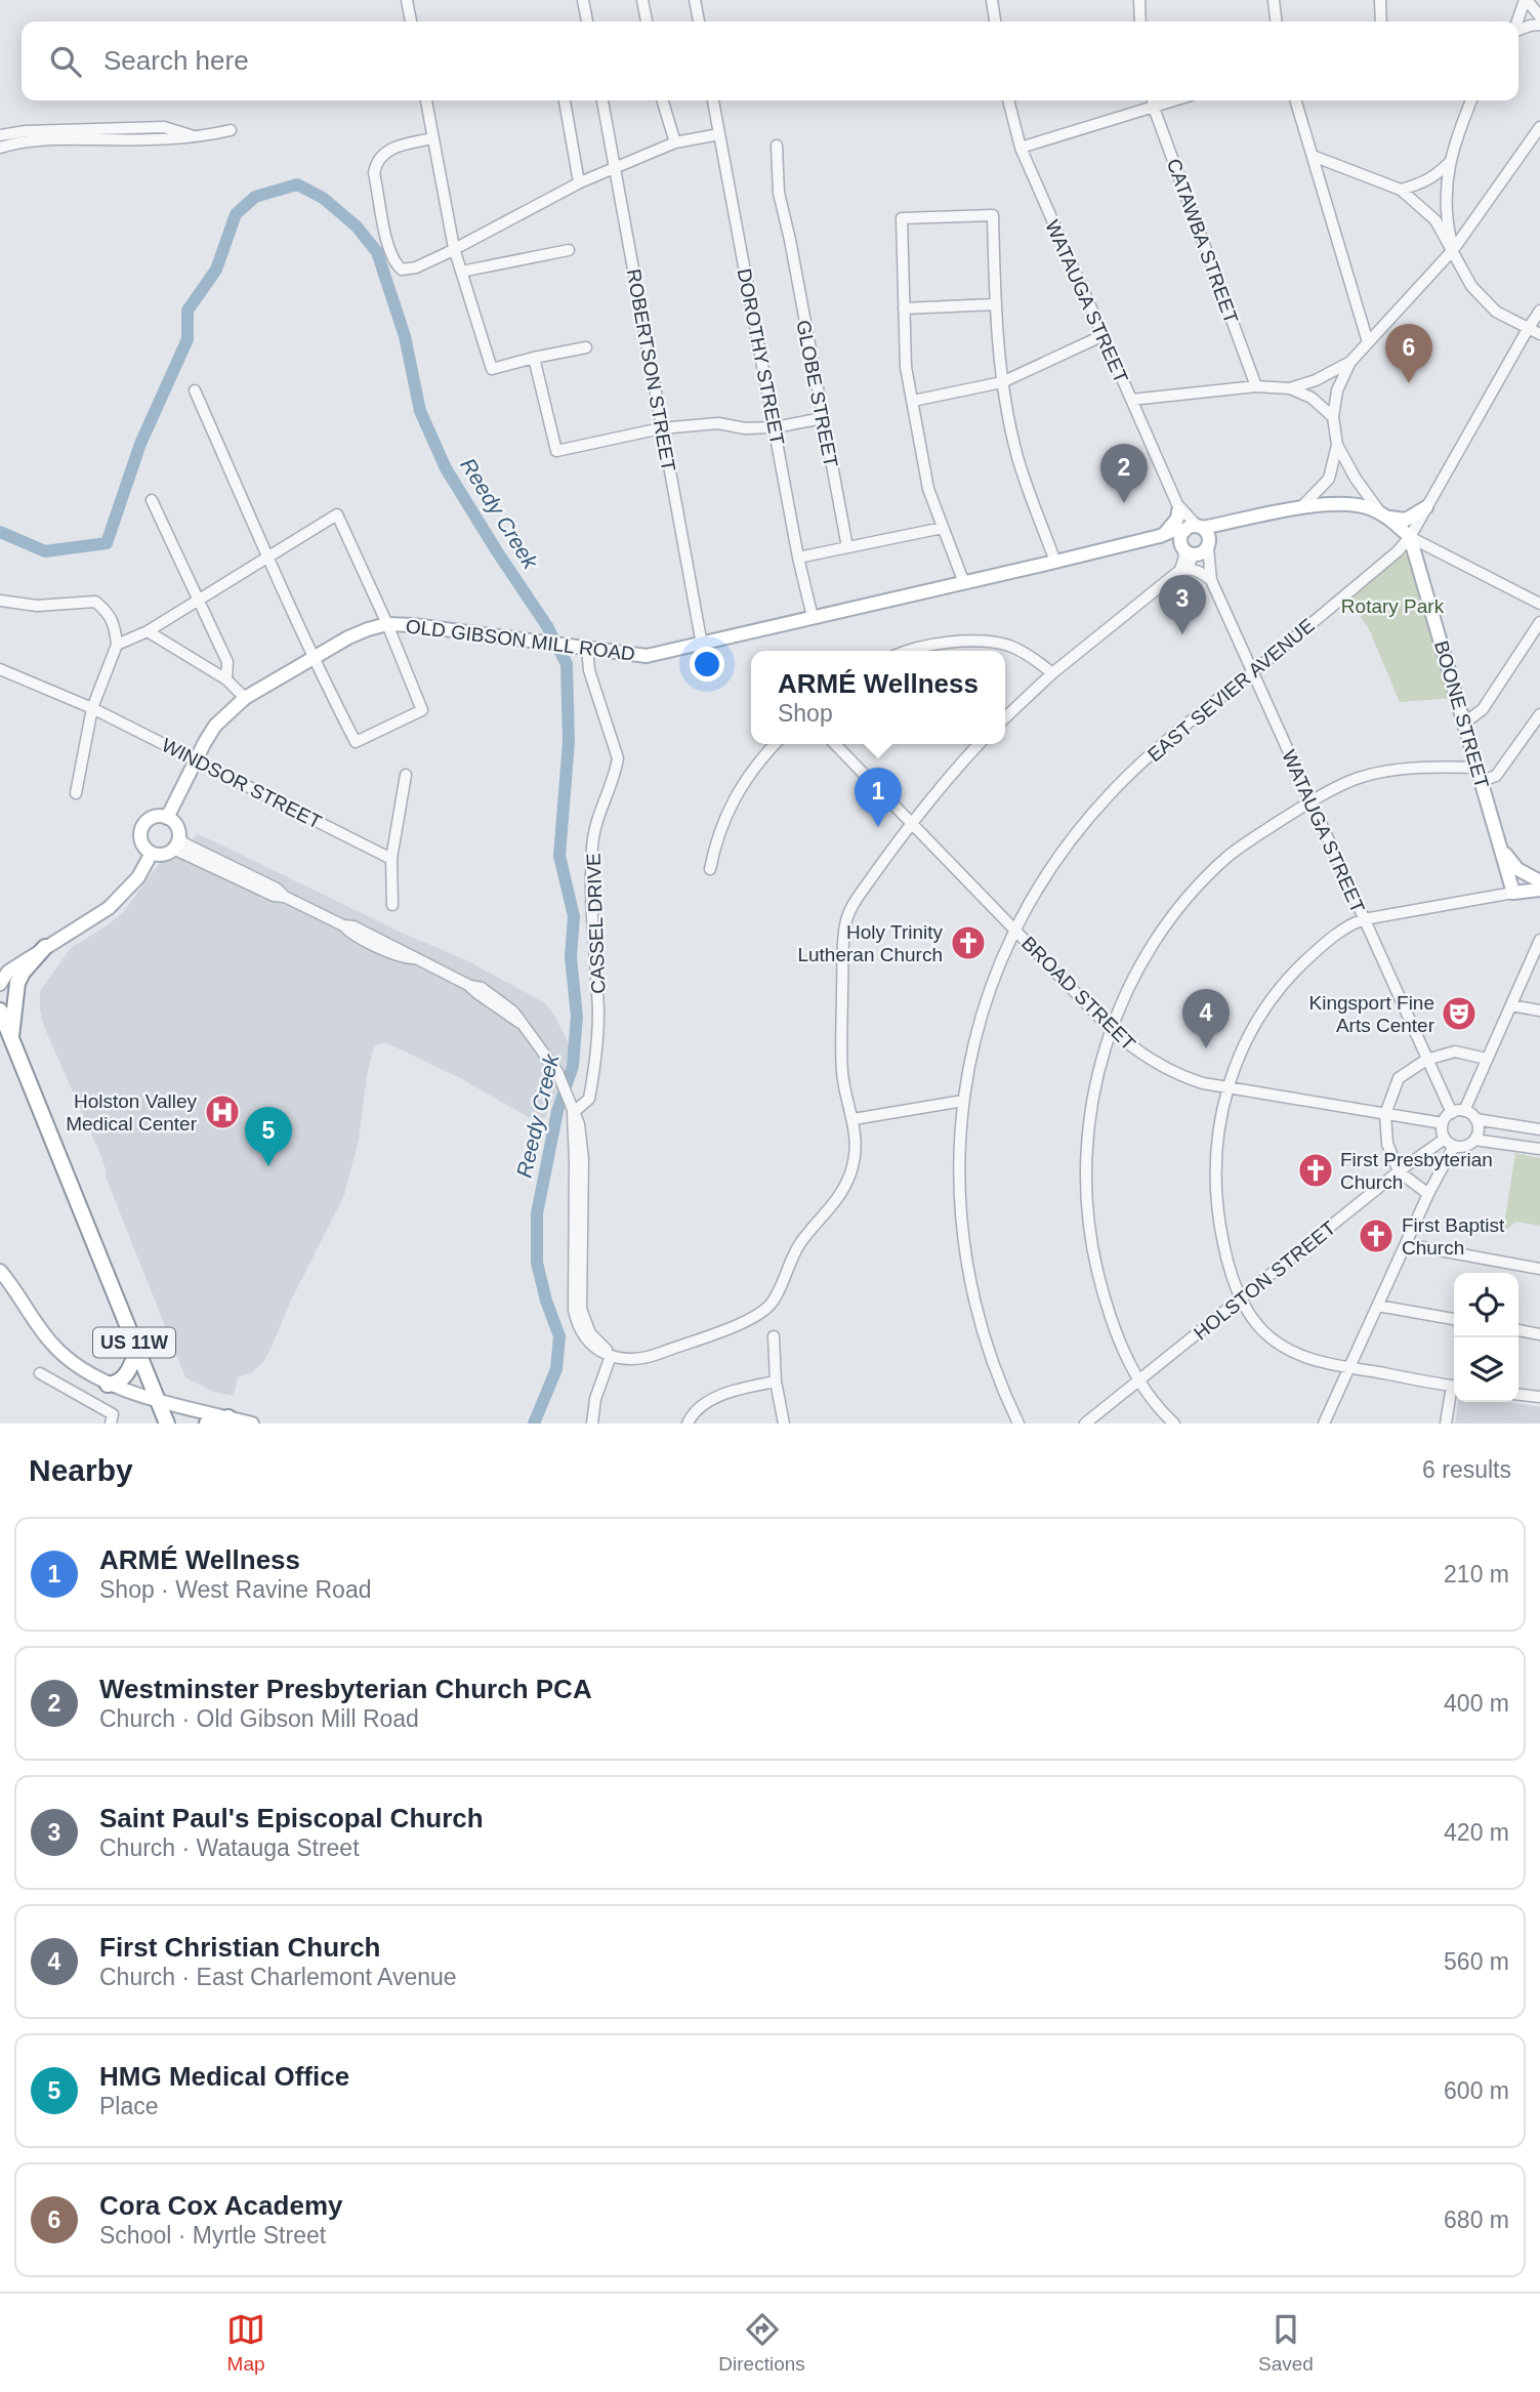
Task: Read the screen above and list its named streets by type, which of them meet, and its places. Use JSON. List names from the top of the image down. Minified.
{"streets":{"highway":["US 11W"],"main road":["OLD GIBSON MILL ROAD","BOONE STREET"],"street":["CATAWBA STREET","WATAUGA STREET","DOROTHY STREET","ROBERTSON STREET","GLOBE STREET","EAST SEVIER AVENUE","WINDSOR STREET","CASSEL DRIVE","BROAD STREET","HOLSTON STREET"]},"crossings":[["WATAUGA STREET","OLD GIBSON MILL ROAD"],["WATAUGA STREET","EAST SEVIER AVENUE"],["WATAUGA STREET","BROAD STREET"],["WATAUGA STREET","HOLSTON STREET"],["DOROTHY STREET","OLD GIBSON MILL ROAD"],["ROBERTSON STREET","OLD GIBSON MILL ROAD"],["OLD GIBSON MILL ROAD","WINDSOR STREET"],["OLD GIBSON MILL ROAD","CASSEL DRIVE"],["EAST SEVIER AVENUE","BOONE STREET"],["EAST SEVIER AVENUE","BROAD STREET"],["BROAD STREET","HOLSTON STREET"]],"water":["Reedy Creek"],"parks":["Rotary Park"],"places":{"church":["Holy Trinity Lutheran Church","First Presbyterian Church","First Baptist Church"],"theatre":["Kingsport Fine Arts Center"],"hospital":["Holston Valley Medical Center"]},"page":{"search":"Search here","pins":["6","2","3","1","4","5"],"popup":["ARMÉ Wellness","Shop"],"heading":["Nearby","6 results"],"list":[{"mark":"1","name":"ARMÉ Wellness","note":"Shop · West Ravine Road","value":"210 m"},{"mark":"2","name":"Westminster Presbyterian Church PCA","note":"Church · Old Gibson Mill Road","value":"400 m"},{"mark":"3","name":"Saint Paul's Episcopal Church","note":"Church · Watauga Street","value":"420 m"},{"mark":"4","name":"First Christian Church","note":"Church · East Charlemont Avenue","value":"560 m"},{"mark":"5","name":"HMG Medical Office","note":"Place","value":"600 m"},{"mark":"6","name":"Cora Cox Academy","note":"School · Myrtle Street","value":"680 m"}],"nav":["Map","Directions","Saved"]}}
